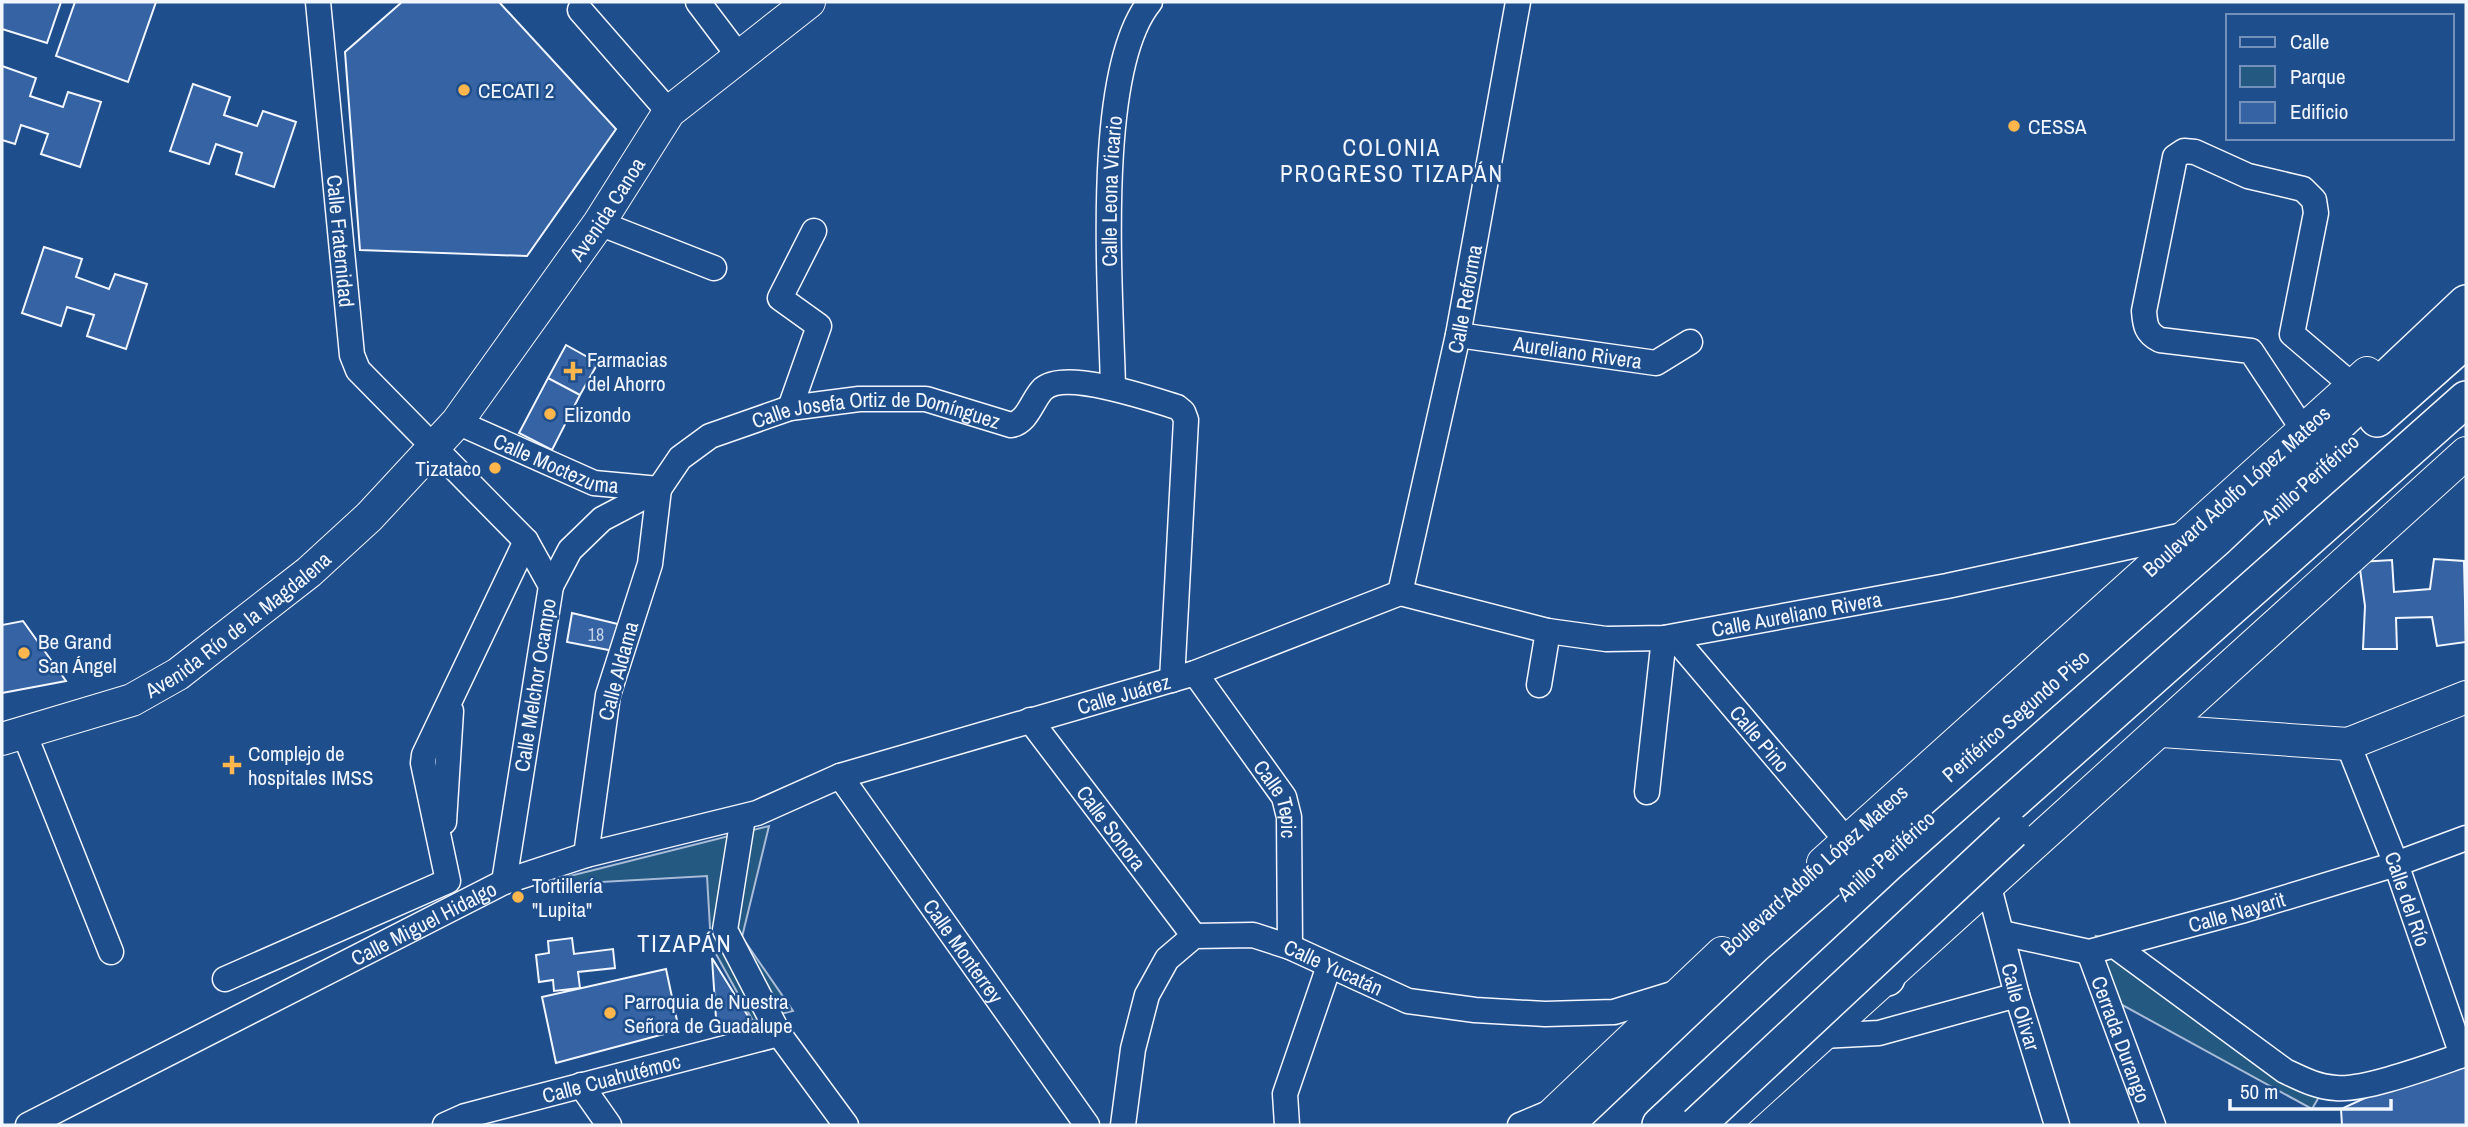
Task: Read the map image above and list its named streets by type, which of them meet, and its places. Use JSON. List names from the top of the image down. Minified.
{"streets":{"highway":["Anillo Periférico","Periférico Segundo Piso"],"main road":["Avenida Canoa","Boulevard Adolfo López Mateos","Avenida Río de la Magdalena"],"street":["Calle Leona Vicario","Calle Fraternidad","Calle Reforma","Aureliano Rivera","Calle Josefa Ortiz de Domínguez","Calle Moctezuma","Calle Aureliano Rivera","Calle Aldama","Calle Melchor Ocampo","Calle Juárez","Calle Pino","Calle Tepic","Calle Sonora","Calle del Río","Calle Nayarit","Calle Miguel Hidalgo","Calle Monterrey","Calle Yucatán","Calle Olivar","Cerrada Durango","Calle Cuahutémoc"]},"crossings":[["Calle Leona Vicario","Calle Josefa Ortiz de Domínguez"],["Avenida Canoa","Calle Fraternidad"],["Avenida Canoa","Calle Moctezuma"],["Avenida Canoa","Avenida Río de la Magdalena"],["Avenida Canoa","Calle Melchor Ocampo"],["Calle Fraternidad","Avenida Río de la Magdalena"],["Calle Fraternidad","Calle Melchor Ocampo"],["Calle Reforma","Aureliano Rivera"],["Calle Reforma","Calle Aureliano Rivera"],["Calle Reforma","Calle Juárez"],["Calle Josefa Ortiz de Domínguez","Calle Moctezuma"],["Calle Josefa Ortiz de Domínguez","Calle Aldama"],["Calle Josefa Ortiz de Domínguez","Calle Melchor Ocampo"],["Calle Josefa Ortiz de Domínguez","Calle Juárez"],["Calle Josefa Ortiz de Domínguez","Calle Tepic"],["Calle Moctezuma","Calle Aldama"],["Boulevard Adolfo López Mateos","Calle Aureliano Rivera"],["Boulevard Adolfo López Mateos","Periférico Segundo Piso"],["Boulevard Adolfo López Mateos","Calle Pino"],["Boulevard Adolfo López Mateos","Calle Yucatán"],["Calle Aureliano Rivera","Calle Juárez"],["Calle Aureliano Rivera","Calle Pino"],["Avenida Río de la Magdalena","Calle Melchor Ocampo"],["Calle Aldama","Calle Miguel Hidalgo"],["Calle Melchor Ocampo","Calle Miguel Hidalgo"],["Calle Juárez","Calle Tepic"],["Calle Juárez","Calle Sonora"],["Calle Juárez","Calle Miguel Hidalgo"],["Calle Juárez","Calle Monterrey"],["Calle Tepic","Calle Yucatán"],["Calle Sonora","Calle Yucatán"],["Calle del Río","Calle Nayarit"],["Calle Nayarit","Calle Olivar"],["Calle Nayarit","Cerrada Durango"],["Calle Miguel Hidalgo","Calle Monterrey"]],"districts":["COLONIA PROGRESO TIZAPÁN","TIZAPÁN"],"places":{"other":["CECATI 2","CESSA","Elizondo","Tizataco","Be Grand San Ángel","Tortillería \"Lupita\"","Parroquia de Nuestra Señora de Guadalupe"],"health":["Farmacias del Ahorro","Complejo de hospitales IMSS"]},"house_numbers":["18"],"legend":["Calle","Parque","Edificio"],"scale_bar":"50 m"}
